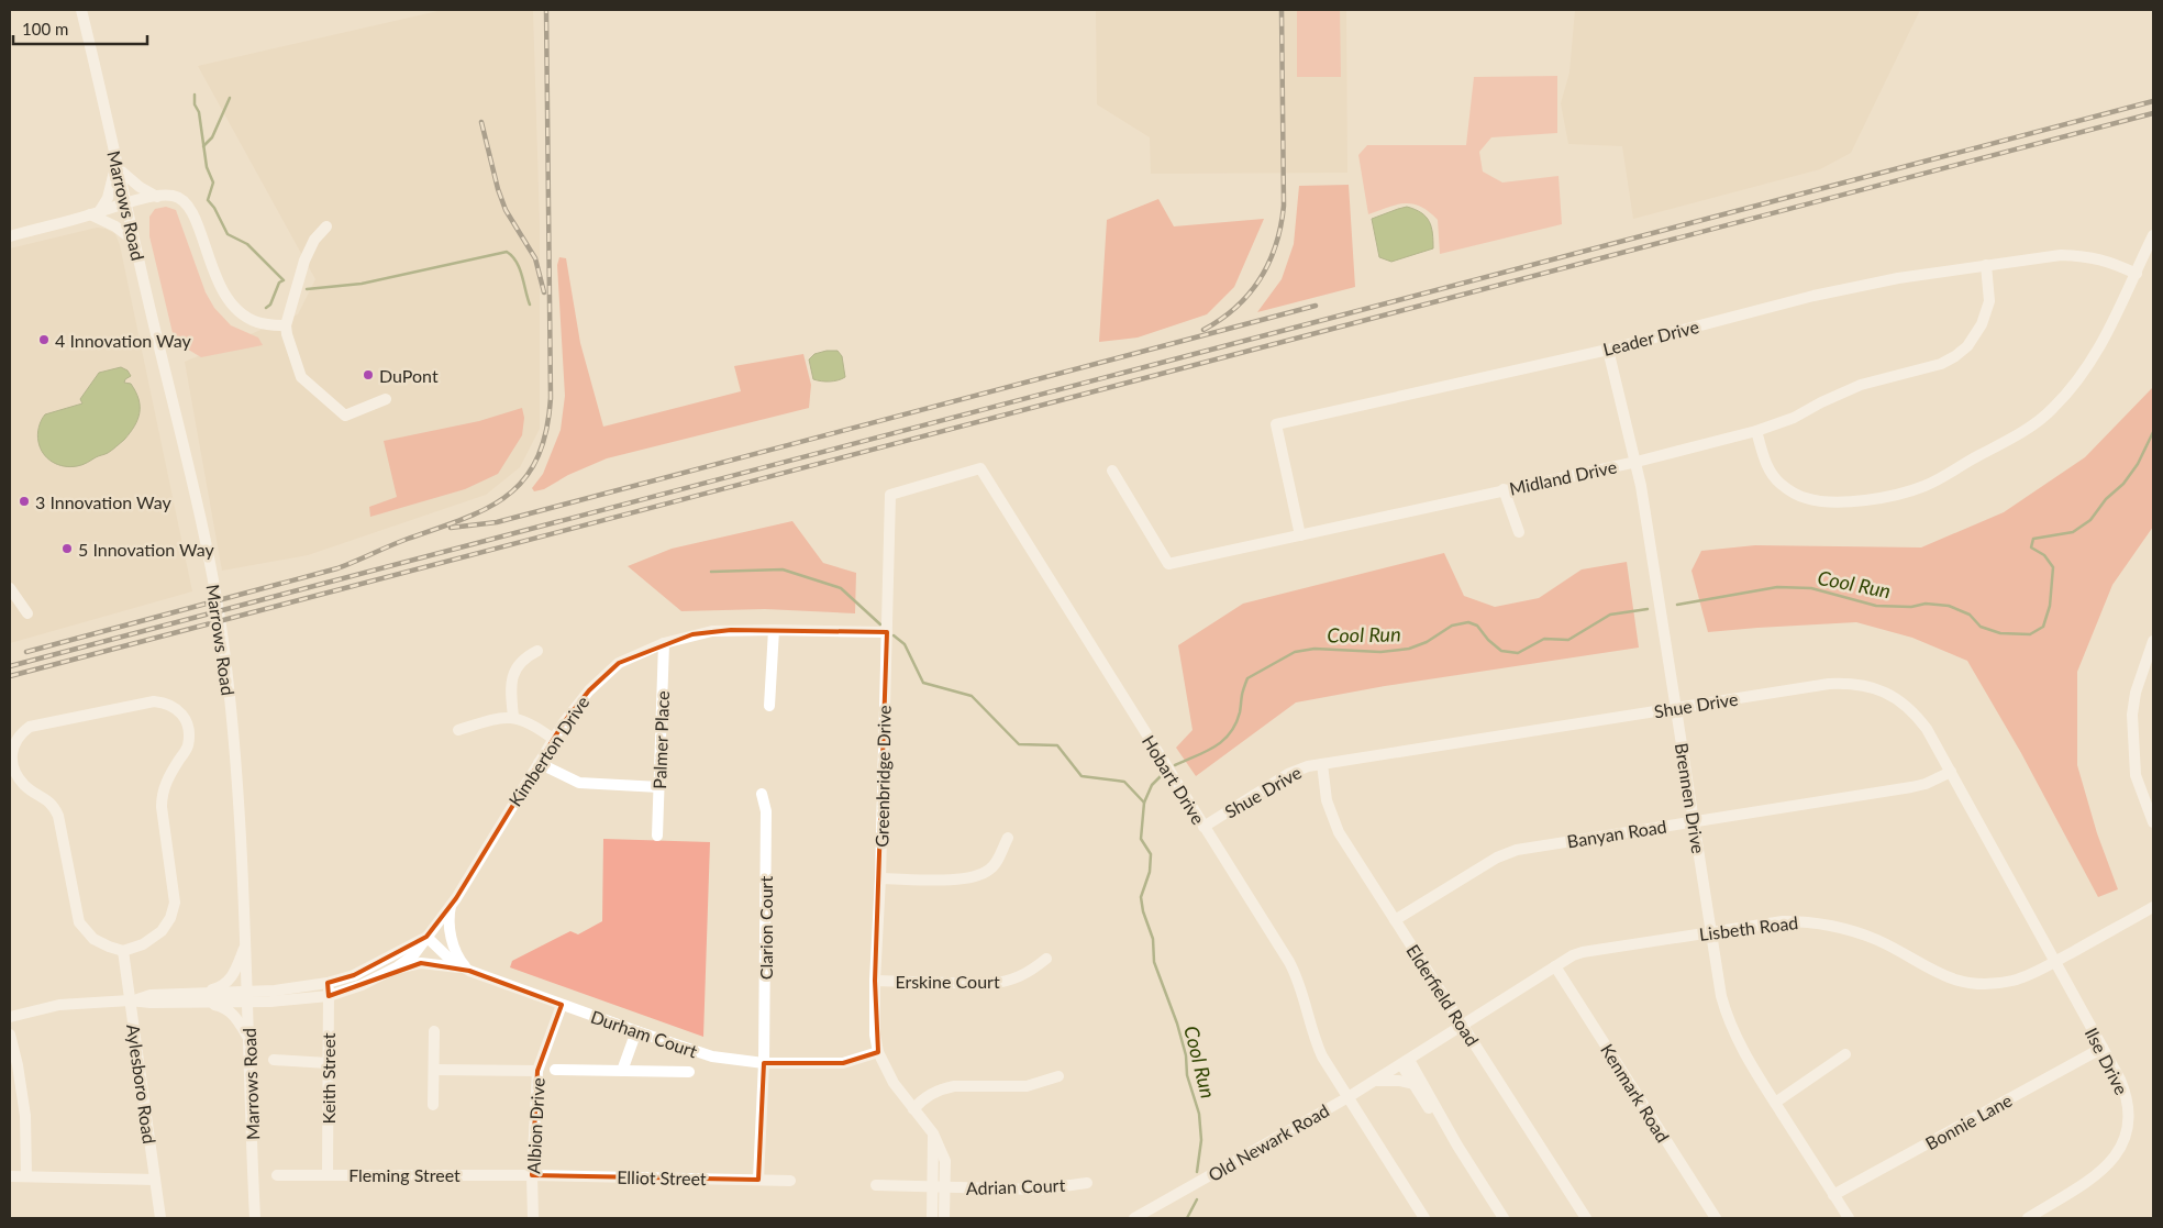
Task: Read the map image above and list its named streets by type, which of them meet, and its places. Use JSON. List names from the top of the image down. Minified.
{"streets":{"street":["Marrows Road","Leader Drive","Midland Drive","Shue Drive","Palmer Place","Kimberton Drive","Greenbridge Drive","Hobart Drive","Brennen Drive","Banyan Road","Clarion Court","Lisbeth Road","Erskine Court","Elderfield Road","Durham Court","Ilse Drive","Keith Street","Aylesboro Road","Kenmark Road","Bonnie Lane","Albion Drive","Old Newark Road","Fleming Street","Elliot Street","Adrian Court"]},"crossings":[["Marrows Road","Kimberton Drive"],["Leader Drive","Midland Drive"],["Leader Drive","Brennen Drive"],["Midland Drive","Brennen Drive"],["Shue Drive","Hobart Drive"],["Shue Drive","Brennen Drive"],["Shue Drive","Banyan Road"],["Shue Drive","Lisbeth Road"],["Shue Drive","Elderfield Road"],["Shue Drive","Ilse Drive"],["Palmer Place","Kimberton Drive"],["Kimberton Drive","Greenbridge Drive"],["Kimberton Drive","Durham Court"],["Kimberton Drive","Keith Street"],["Greenbridge Drive","Hobart Drive"],["Greenbridge Drive","Erskine Court"],["Greenbridge Drive","Durham Court"],["Greenbridge Drive","Adrian Court"],["Hobart Drive","Old Newark Road"],["Brennen Drive","Banyan Road"],["Brennen Drive","Lisbeth Road"],["Brennen Drive","Bonnie Lane"],["Banyan Road","Elderfield Road"],["Clarion Court","Durham Court"],["Clarion Court","Elliot Street"],["Lisbeth Road","Elderfield Road"],["Lisbeth Road","Ilse Drive"],["Lisbeth Road","Kenmark Road"],["Lisbeth Road","Old Newark Road"],["Durham Court","Albion Drive"],["Ilse Drive","Bonnie Lane"],["Keith Street","Fleming Street"],["Albion Drive","Fleming Street"],["Albion Drive","Elliot Street"],["Fleming Street","Elliot Street"]],"water":["Cool Run"],"places":["4 Innovation Way","DuPont","3 Innovation Way","5 Innovation Way"],"scale_bar":"100 m"}
